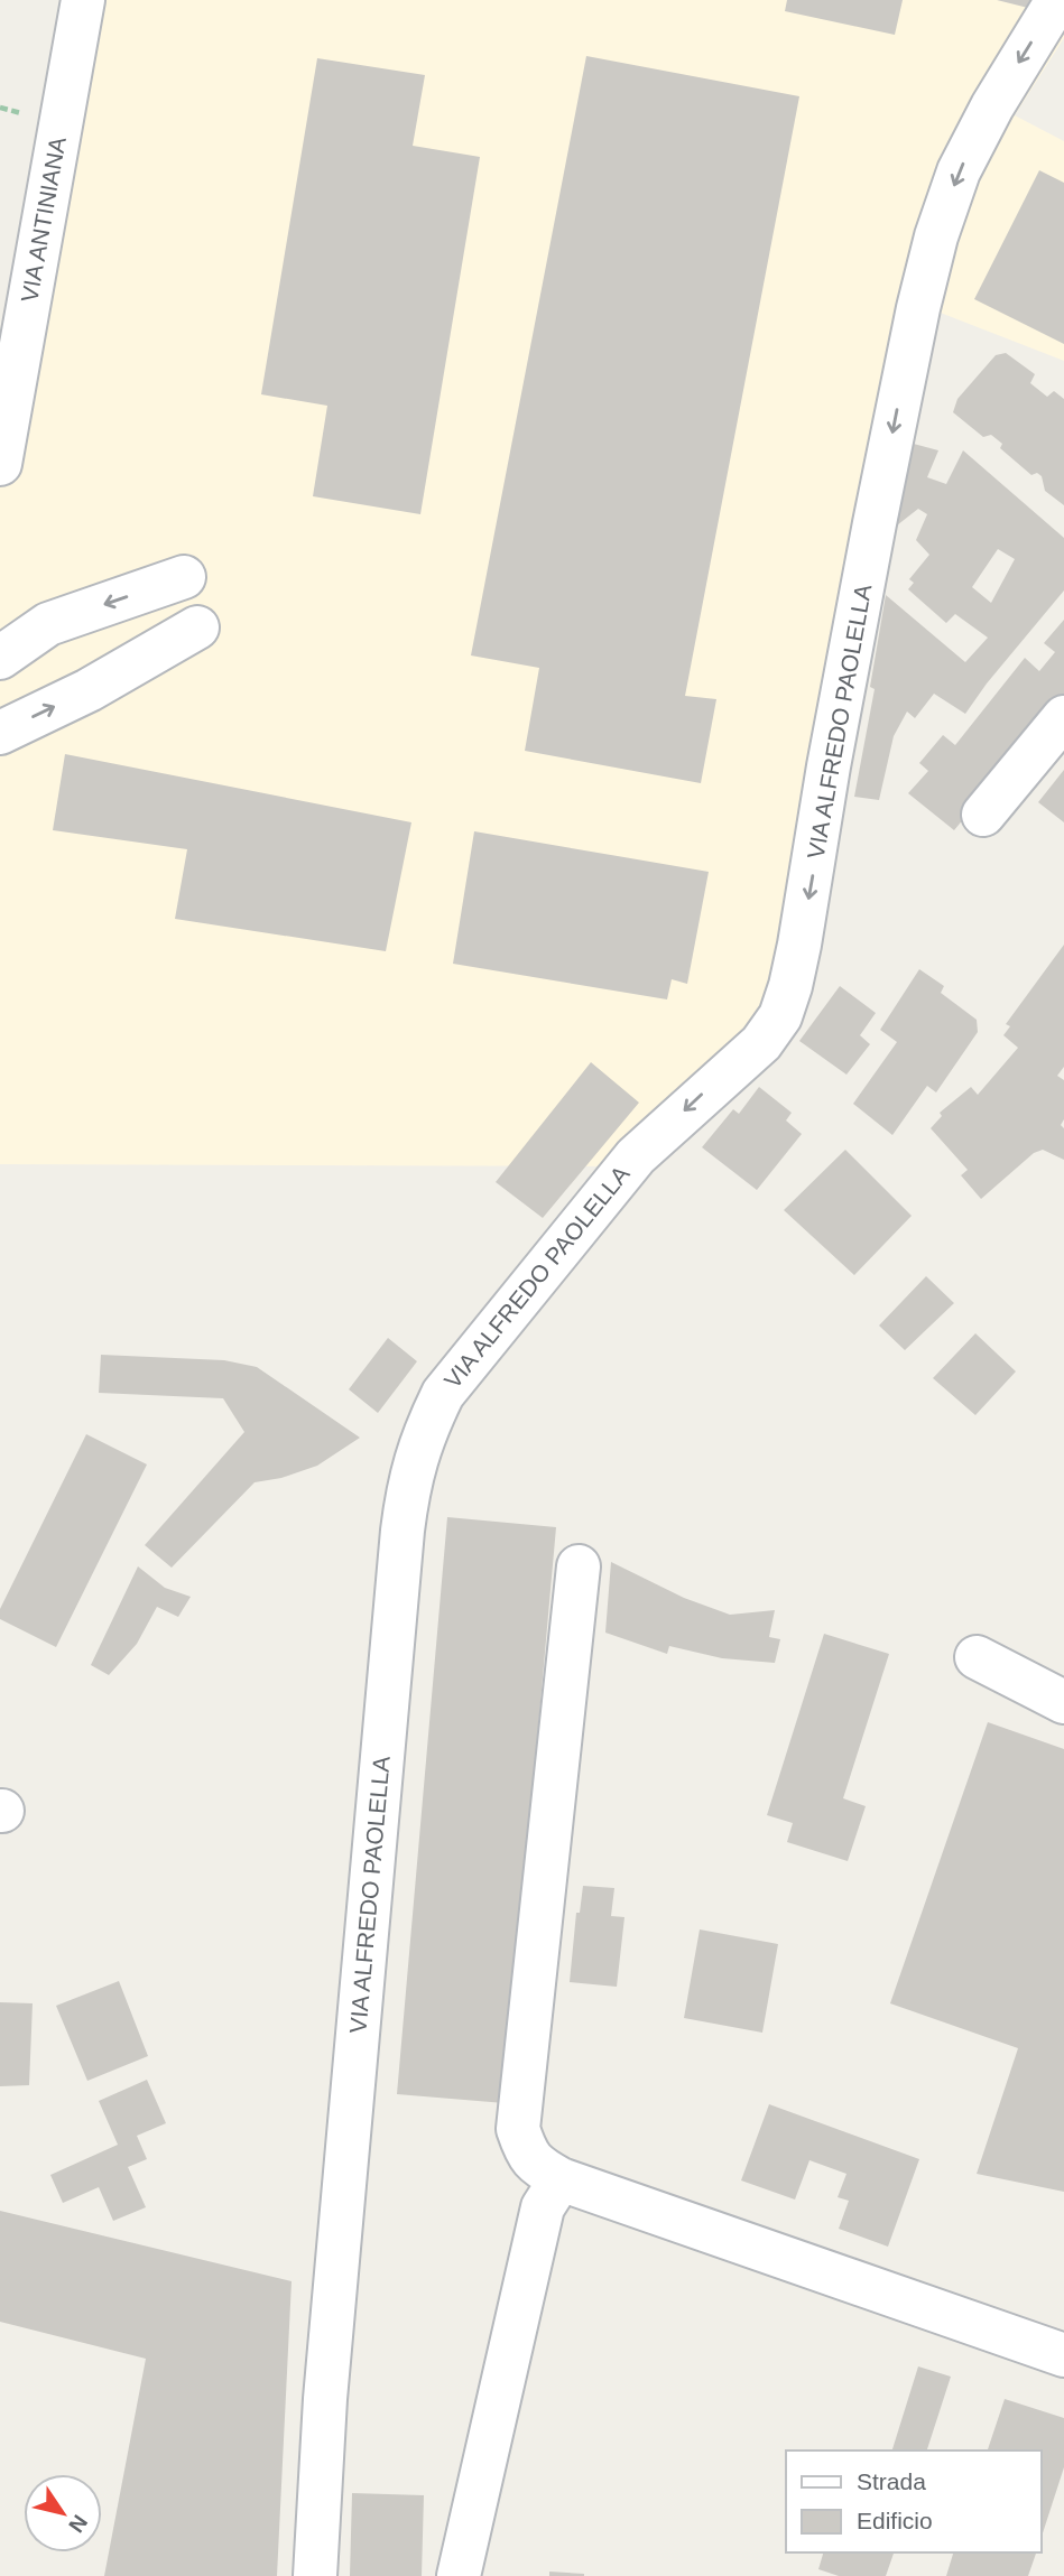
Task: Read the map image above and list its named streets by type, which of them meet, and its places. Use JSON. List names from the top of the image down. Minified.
{"streets":{"street":["VIA ANTINIANA","VIA ALFREDO PAOLELLA"]},"legend":["Strada","Edificio"],"north":"bottom right"}
